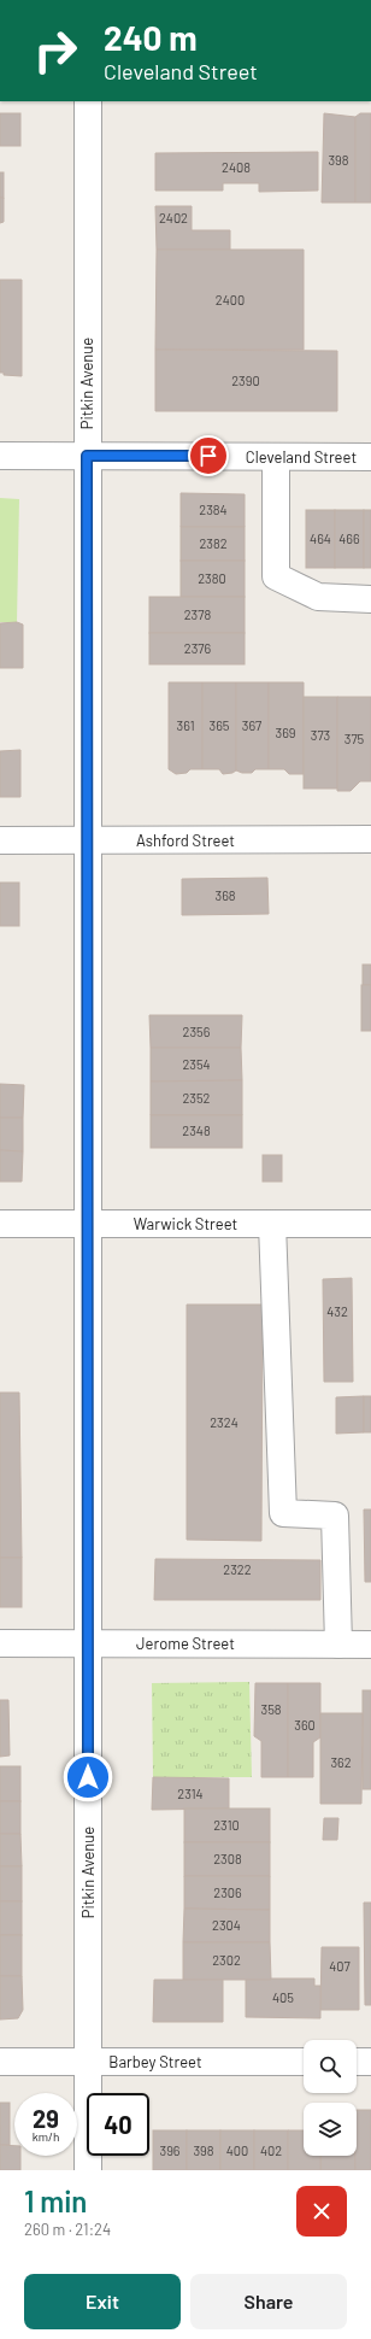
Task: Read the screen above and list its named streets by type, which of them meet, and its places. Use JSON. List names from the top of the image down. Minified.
{"streets":{"street":["Pitkin Avenue","Cleveland Street","Ashford Street","Warwick Street","Jerome Street","Barbey Street"]},"crossings":[["Pitkin Avenue","Cleveland Street"],["Pitkin Avenue","Ashford Street"],["Pitkin Avenue","Warwick Street"],["Pitkin Avenue","Jerome Street"],["Pitkin Avenue","Barbey Street"]],"house_numbers":["398","2408","2402","2400","2390","2384","464","466","2382","2380","2378","2376","361","365","367","369","373","375","368","2356","2354","2352","2348","432","2324","2322","358","360","362","2314","2310","2308","2306","2304","2302","407","405","396","398","400","402"],"page":{"turn":["240 m","Cleveland Street"],"speed":"29 km/h","limit":"40","heading":["1 min","260 m · 21:24"],"buttons":["Exit","Share"]}}
